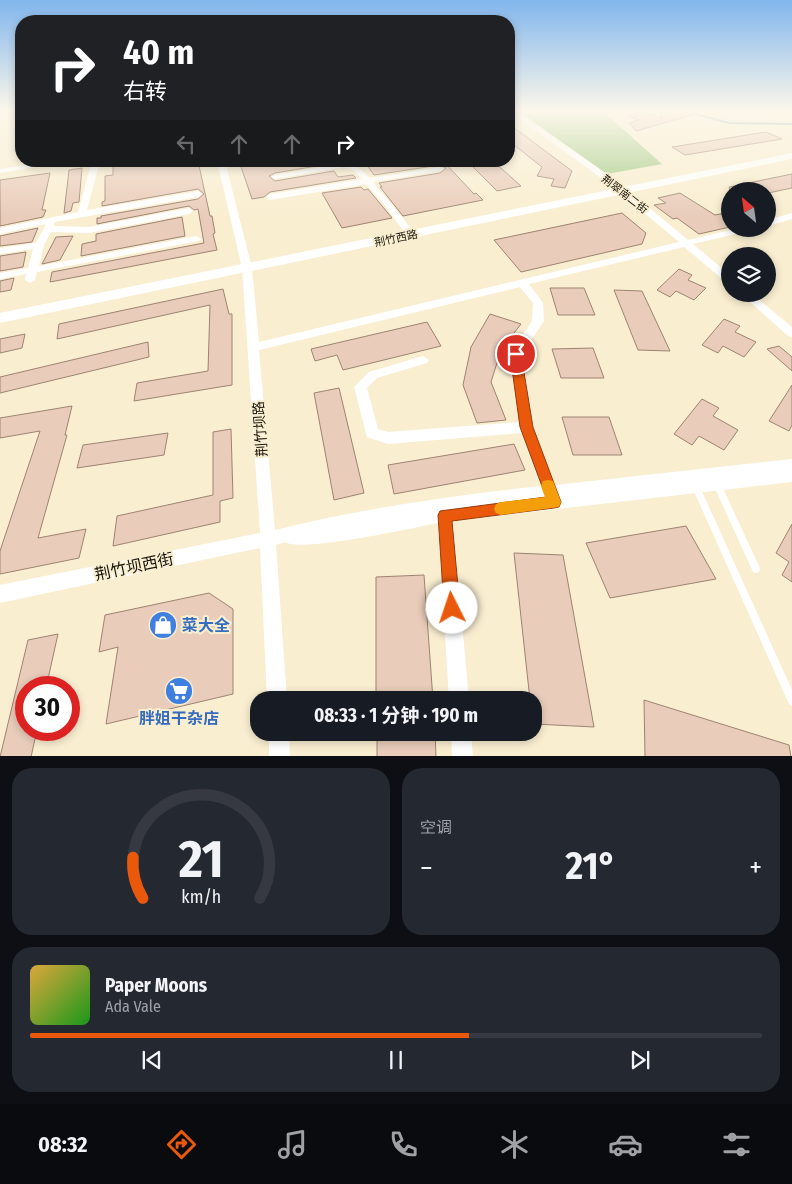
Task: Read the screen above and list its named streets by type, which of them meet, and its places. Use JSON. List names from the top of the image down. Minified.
{"streets":{"main road":["荆竹西路"],"street":["荆翠南二街","荆竹坝路","荆竹坝西街"]},"crossings":[["荆翠南二街","荆竹西路"],["荆竹西路","荆竹坝路"],["荆竹坝路","荆竹坝西街"]],"places":{"shop":["菜大全"],"supermarket":["胖姐干杂店"]},"north":"top left","page":{"turn":["40 m","右转"],"limit":"30","trip":"08:33 · 1 分钟 · 190 m","tile":"空调","heat":["−","21°","+"],"song":["Paper Moons","Ada Vale"],"tabs":"08:32","gauge":["21","km/h"]}}
